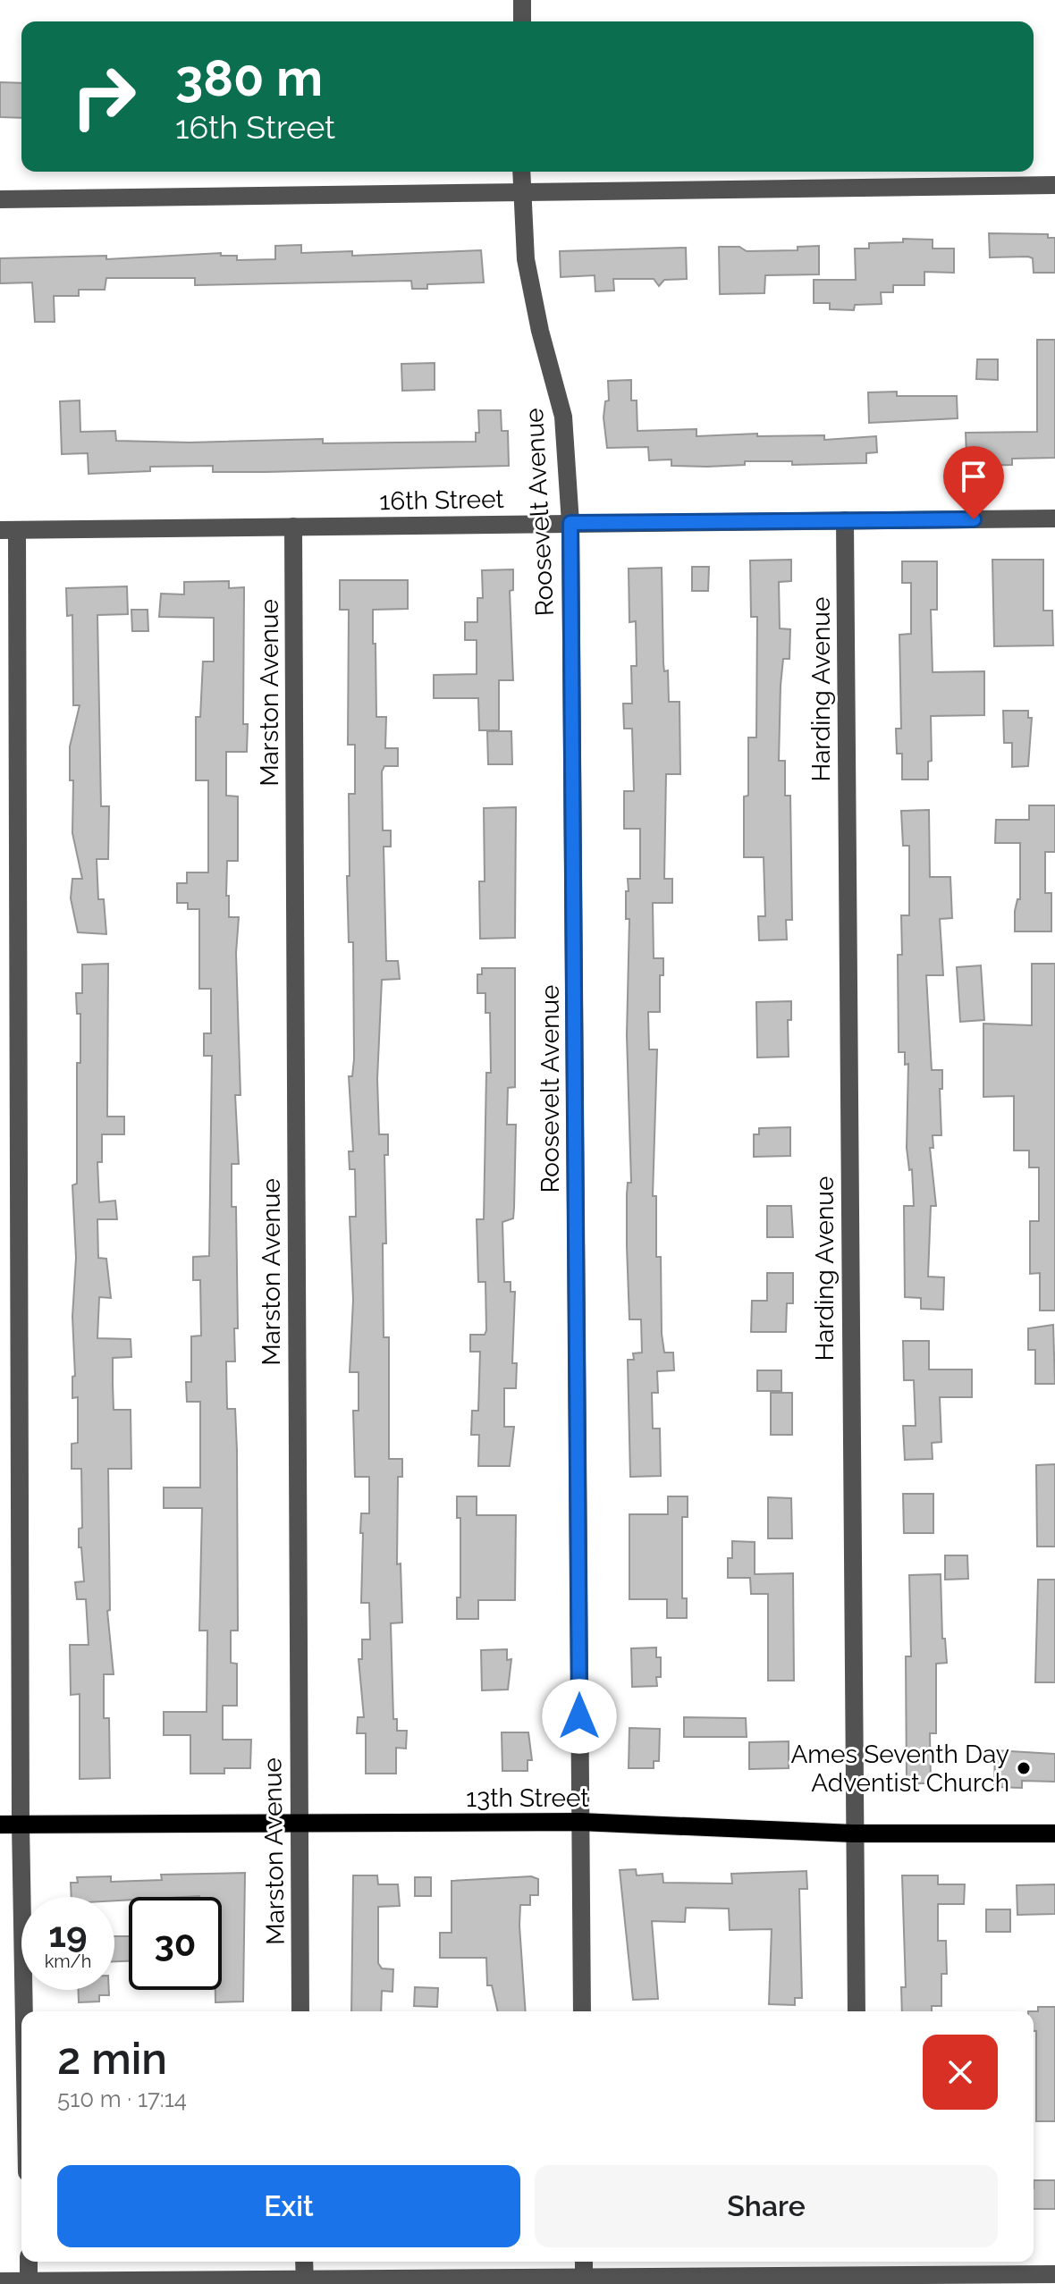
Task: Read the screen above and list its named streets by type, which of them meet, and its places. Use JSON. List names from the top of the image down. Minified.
{"streets":{"main road":["13th Street"],"street":["16th Street","Roosevelt Avenue","Harding Avenue","Marston Avenue"]},"crossings":[["16th Street","Roosevelt Avenue"],["16th Street","Harding Avenue"],["16th Street","Marston Avenue"],["Roosevelt Avenue","13th Street"],["Harding Avenue","13th Street"],["Marston Avenue","13th Street"]],"places":["Ames Seventh Day Adventist Church"],"page":{"turn":["380 m","16th Street"],"speed":"19 km/h","limit":"30","heading":["2 min","510 m · 17:14"],"buttons":["Exit","Share"]}}
